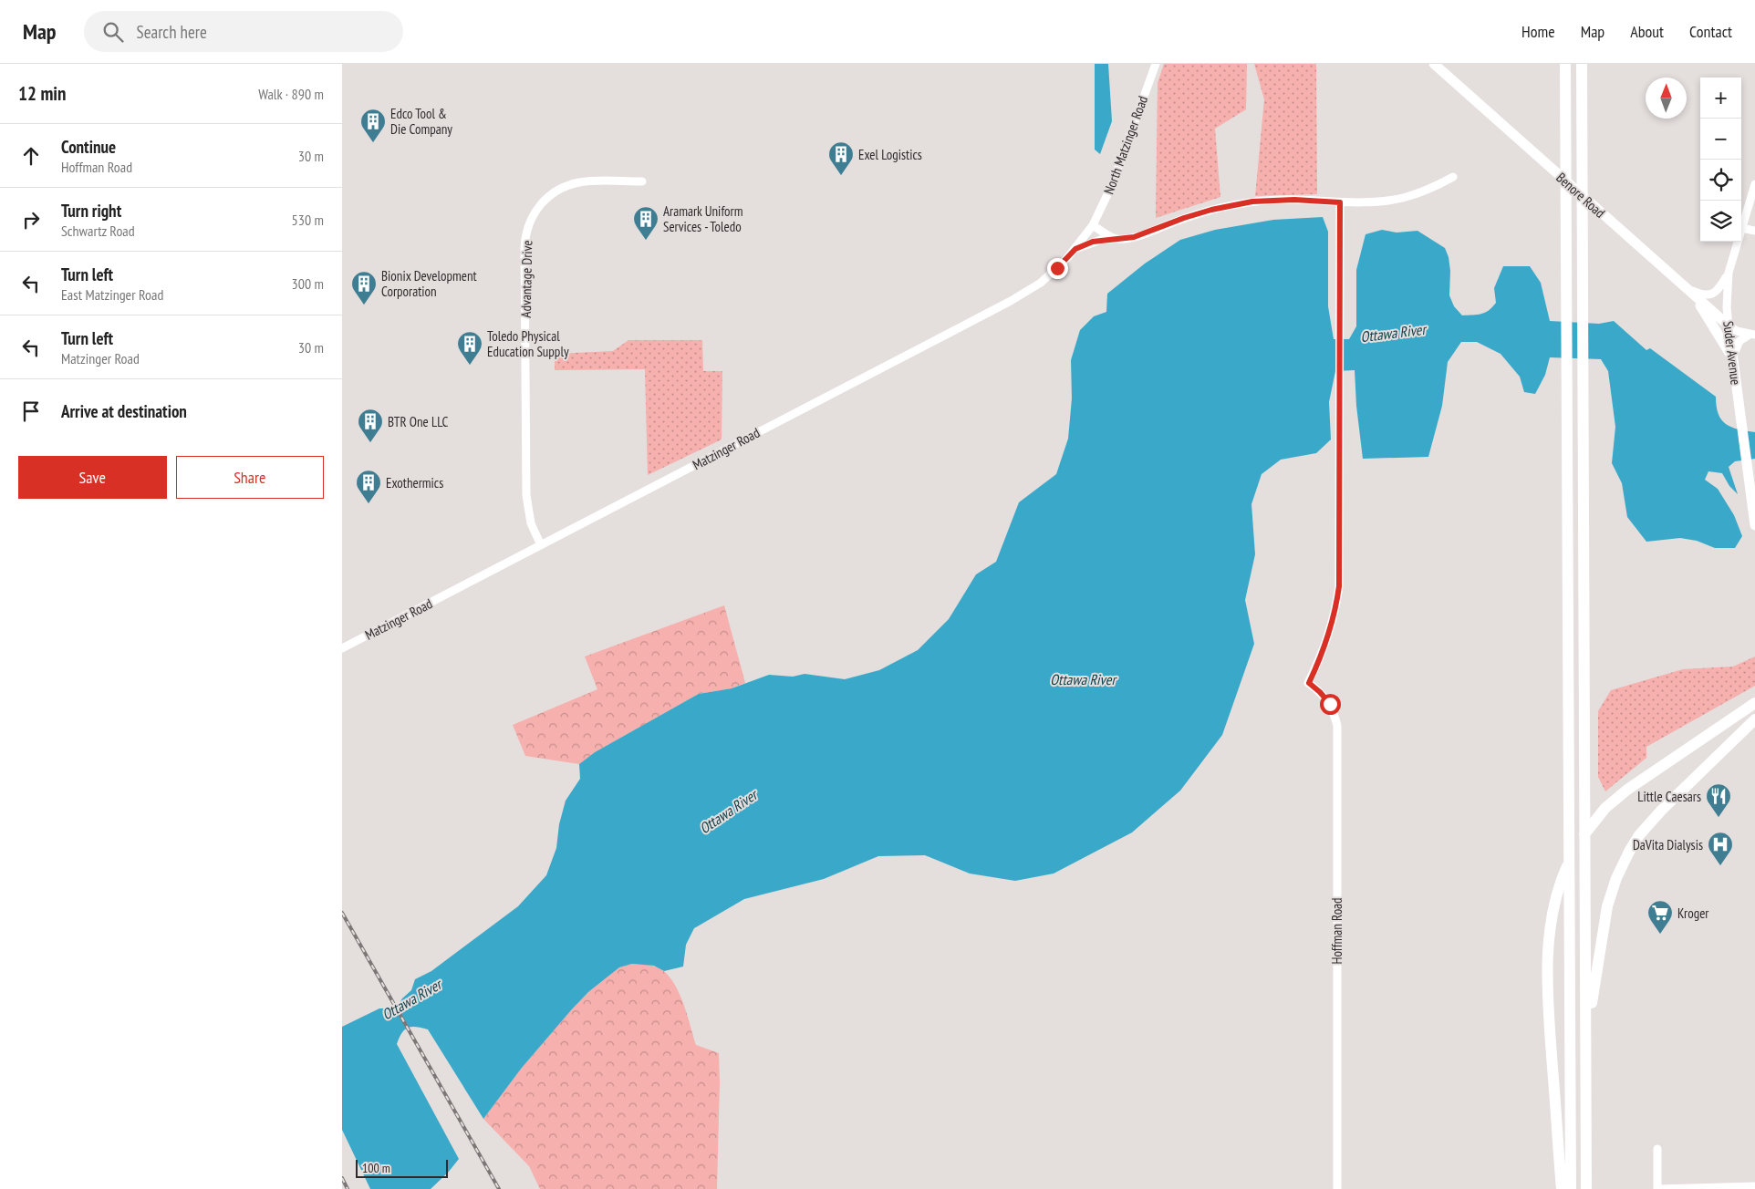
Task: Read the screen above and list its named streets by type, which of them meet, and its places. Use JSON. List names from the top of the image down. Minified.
{"streets":{"main road":["Benore Road","Suder Avenue"],"street":["North Matzinger Road","Advantage Drive","Matzinger Road","Hoffman Road"]},"crossings":[["North Matzinger Road","Matzinger Road"],["Benore Road","Suder Avenue"],["Advantage Drive","Matzinger Road"]],"water":["Ottawa River"],"places":{"building":["Edco Tool & Die Company","Exel Logistics","Aramark Uniform Services - Toledo","Bionix Development Corporation","Toledo Physical Education Supply","BTR One LLC","Exothermics"],"restaurant":["Little Caesars"],"hospital":["DaVita Dialysis"],"supermarket":["Kroger"]},"scale_bar":"100 m","north":"top","page":{"header":"Map","search":"Search here","nav":["Home","Map","About","Contact"],"heading":["12 min","Walk · 890 m"],"map_buttons":["+","−"],"list":[["Continue","Hoffman Road","30 m"],["Turn right","Schwartz Road","530 m"],["Turn left","East Matzinger Road","300 m"],["Turn left","Matzinger Road","30 m"],"Arrive at destination"],"buttons":["Save","Share"],"scale":"100 m"}}
